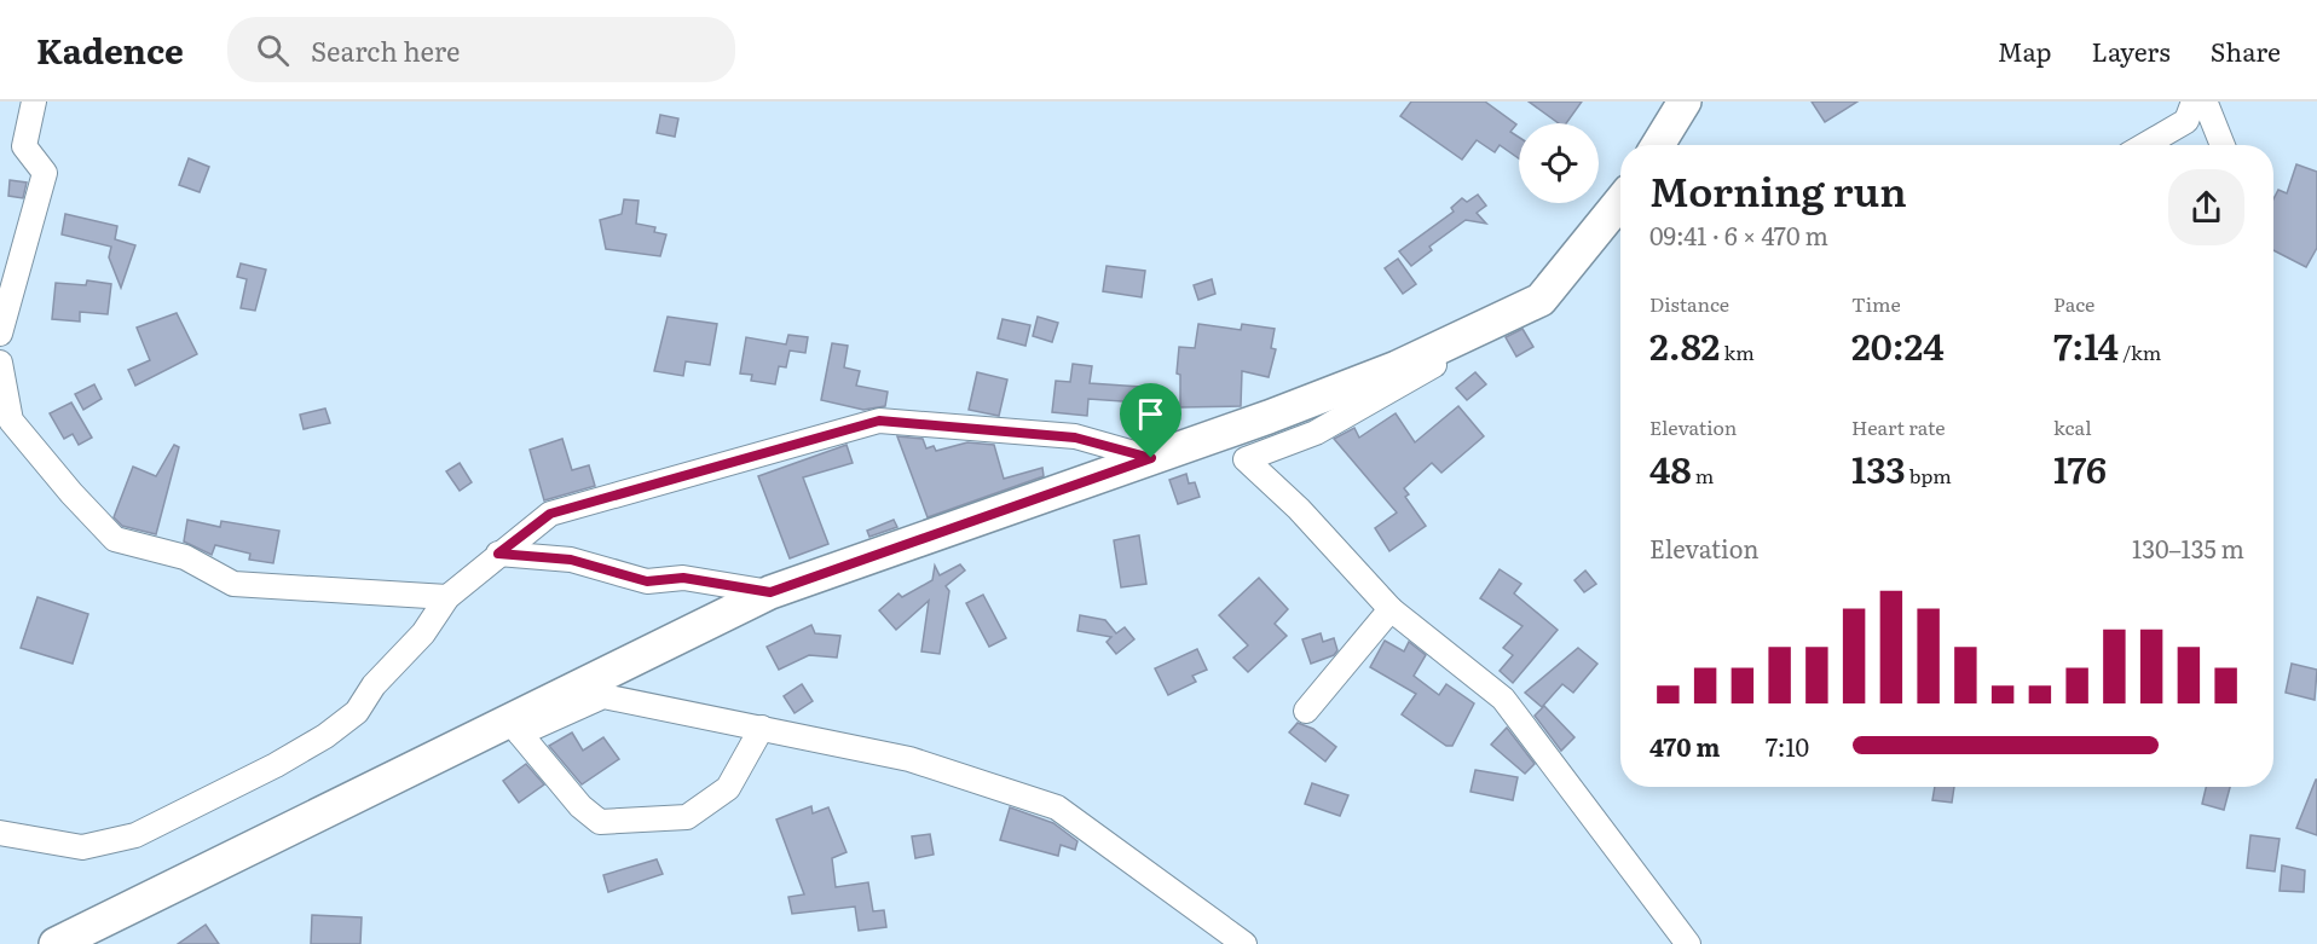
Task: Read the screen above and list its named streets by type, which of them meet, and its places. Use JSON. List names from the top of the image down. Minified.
{"page":{"header":"Kadence","search":"Search here","nav":["Map","Layers","Share"],"heading":["Morning run","09:41 · 6 × 470 m"],"stats":[["Distance","2.82 km"],["Time","20:24"],["Pace","7:14 /km"],["Elevation","48 m"],["Heart rate","133 bpm"],["kcal","176"]],"chart":["Elevation","130–135 m"],"list":[{"name":"470 m","note":"7:10"}]}}
